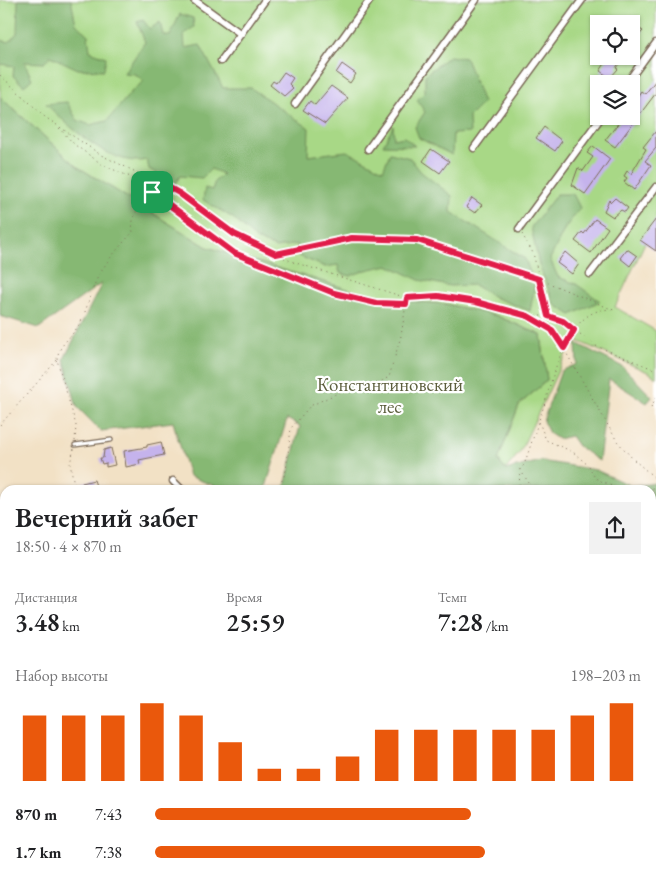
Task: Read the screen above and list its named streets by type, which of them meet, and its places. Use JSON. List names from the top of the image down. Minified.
{"parks":["Константиновский лес"],"page":{"heading":["Вечерний забег","18:50 · 4 × 870 m"],"stats":[["Дистанция","3.48 km"],["Время","25:59"],["Темп","7:28 /km"]],"chart":["Набор высоты","198–203 m"],"list":[{"name":"870 m","note":"7:43"},{"name":"1.7 km","note":"7:38"}]}}
